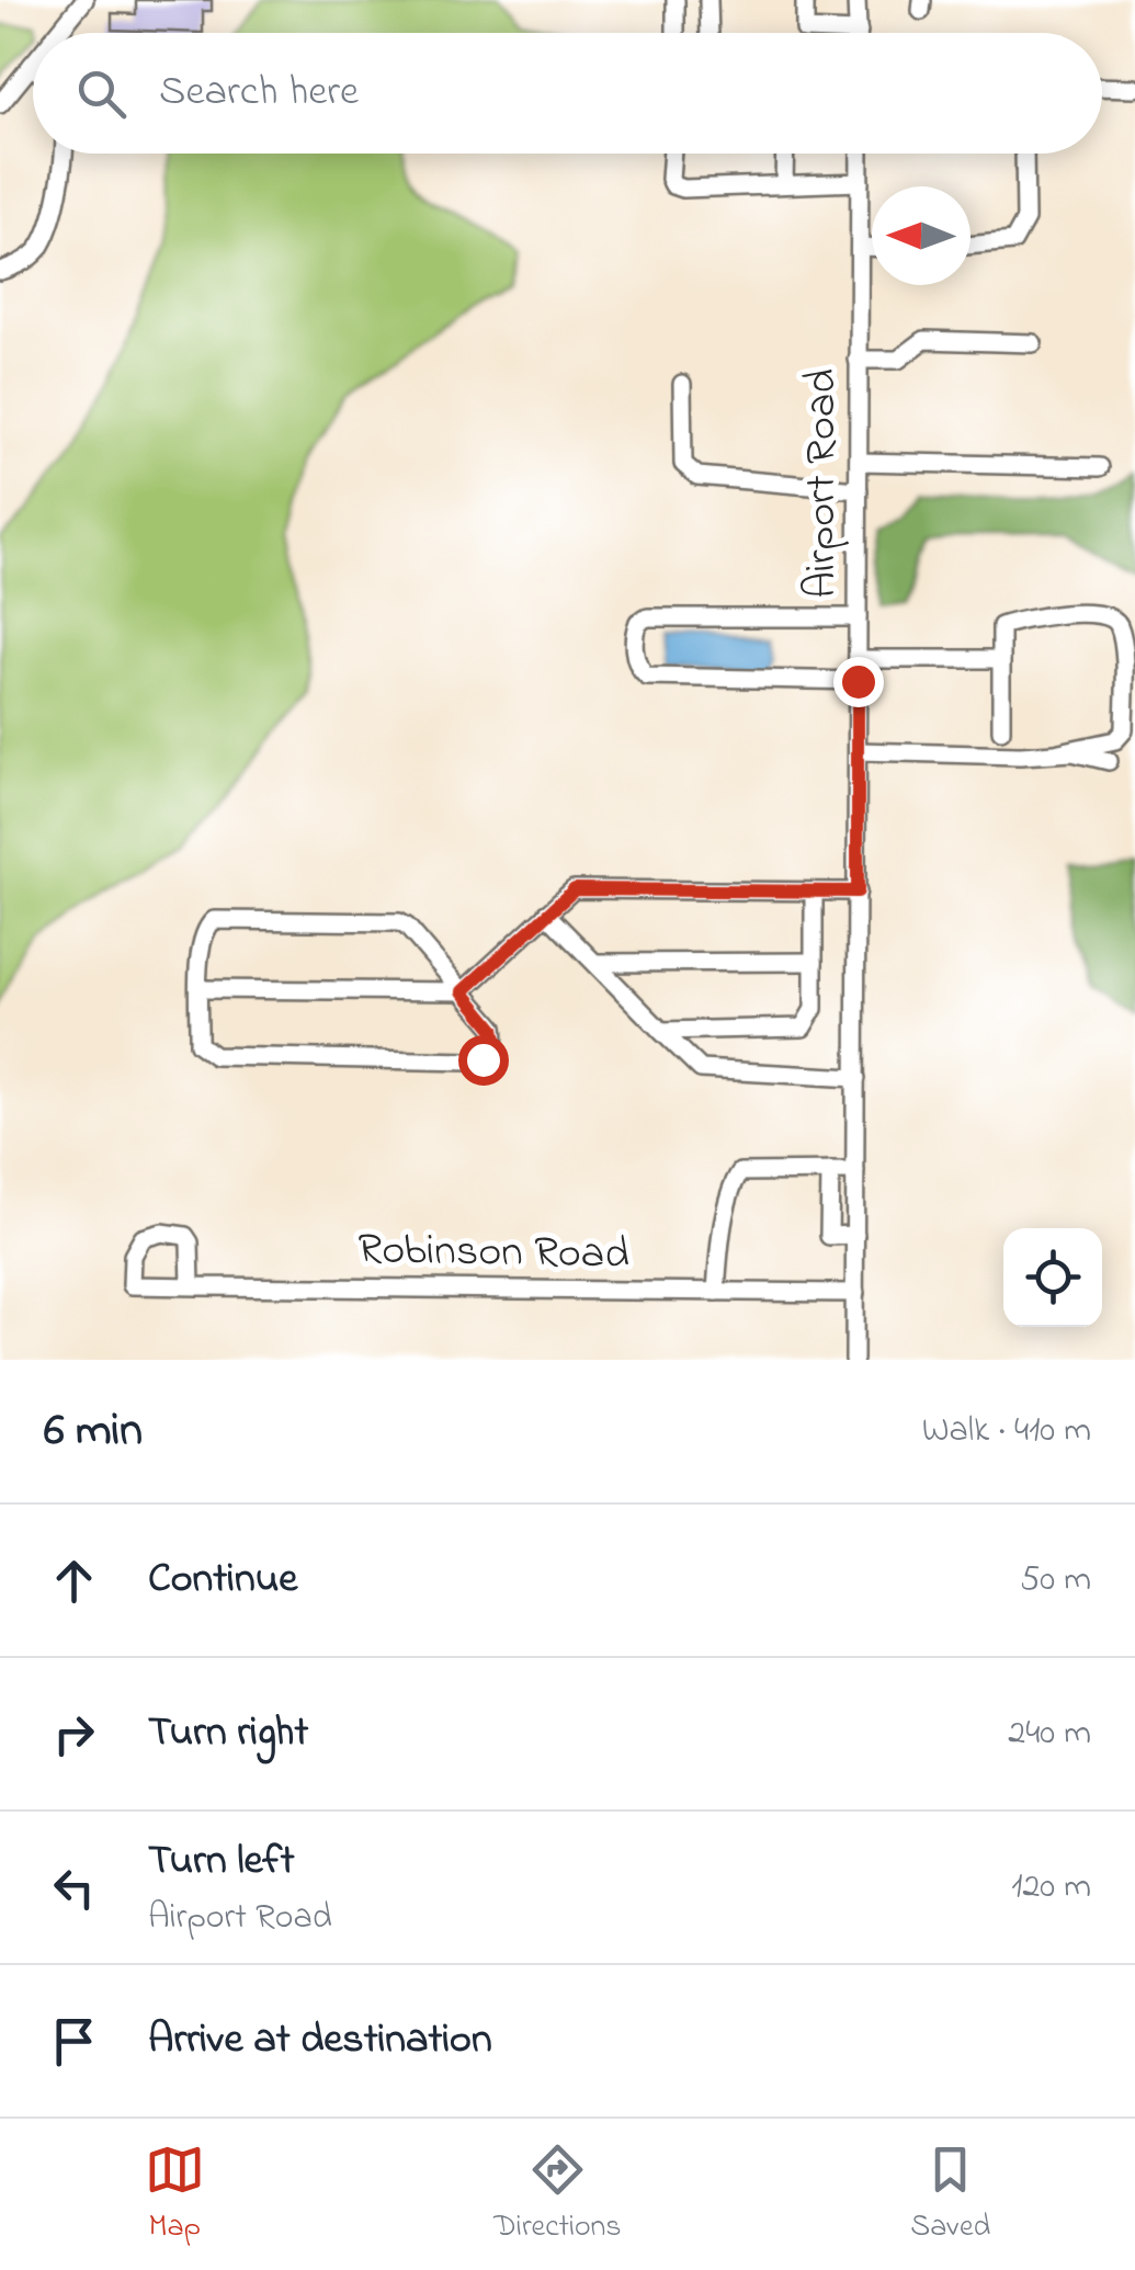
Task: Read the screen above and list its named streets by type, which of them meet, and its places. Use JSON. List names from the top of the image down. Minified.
{"streets":{"street":["Airport Road","Robinson Road"]},"crossings":[["Airport Road","Robinson Road"]],"north":"left","page":{"search":"Search here","heading":["6 min","Walk · 410 m"],"list":[["Continue","50 m"],["Turn right","240 m"],["Turn left","Airport Road","120 m"],"Arrive at destination"],"nav":["Map","Directions","Saved"]}}
